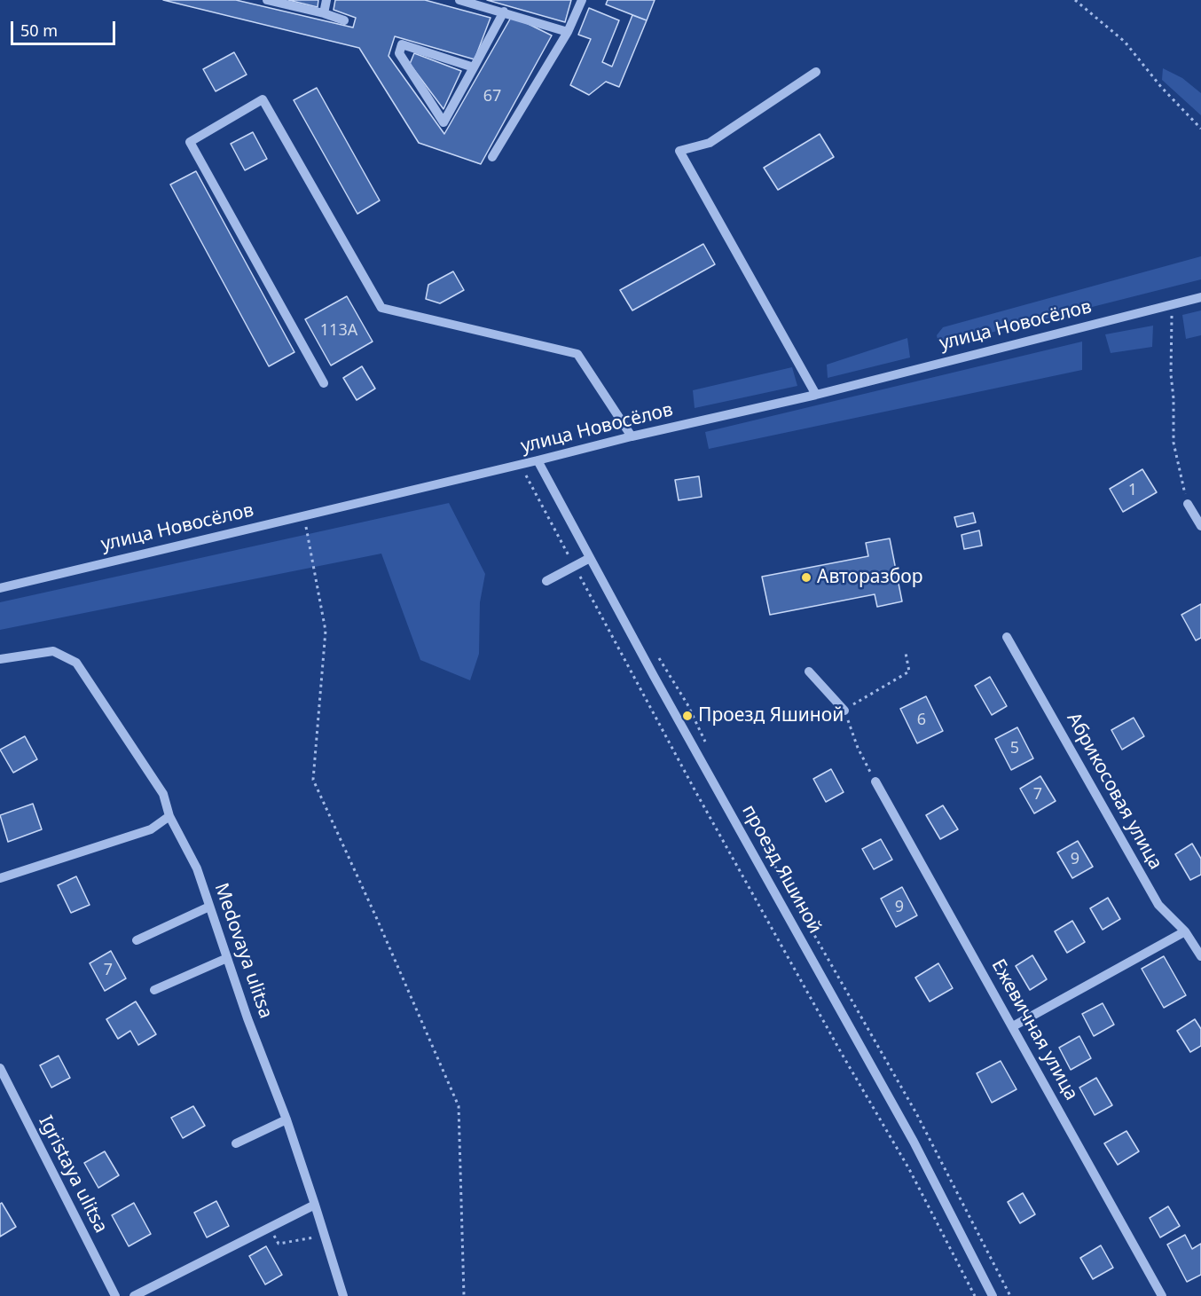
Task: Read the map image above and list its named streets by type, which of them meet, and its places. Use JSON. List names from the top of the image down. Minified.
{"streets":{"street":["улица Новосёлов","Абрикосовая улица","проезд Яшиной","Medovaya ulitsa","Ежевичная улица","Igristaya ulitsa"]},"crossings":[["улица Новосёлов","проезд Яшиной"]],"places":["Авторазбор","Проезд Яшиной"],"house_numbers":["67","113А","1","6","5","7","9","9","7"],"scale_bar":"50 m"}
